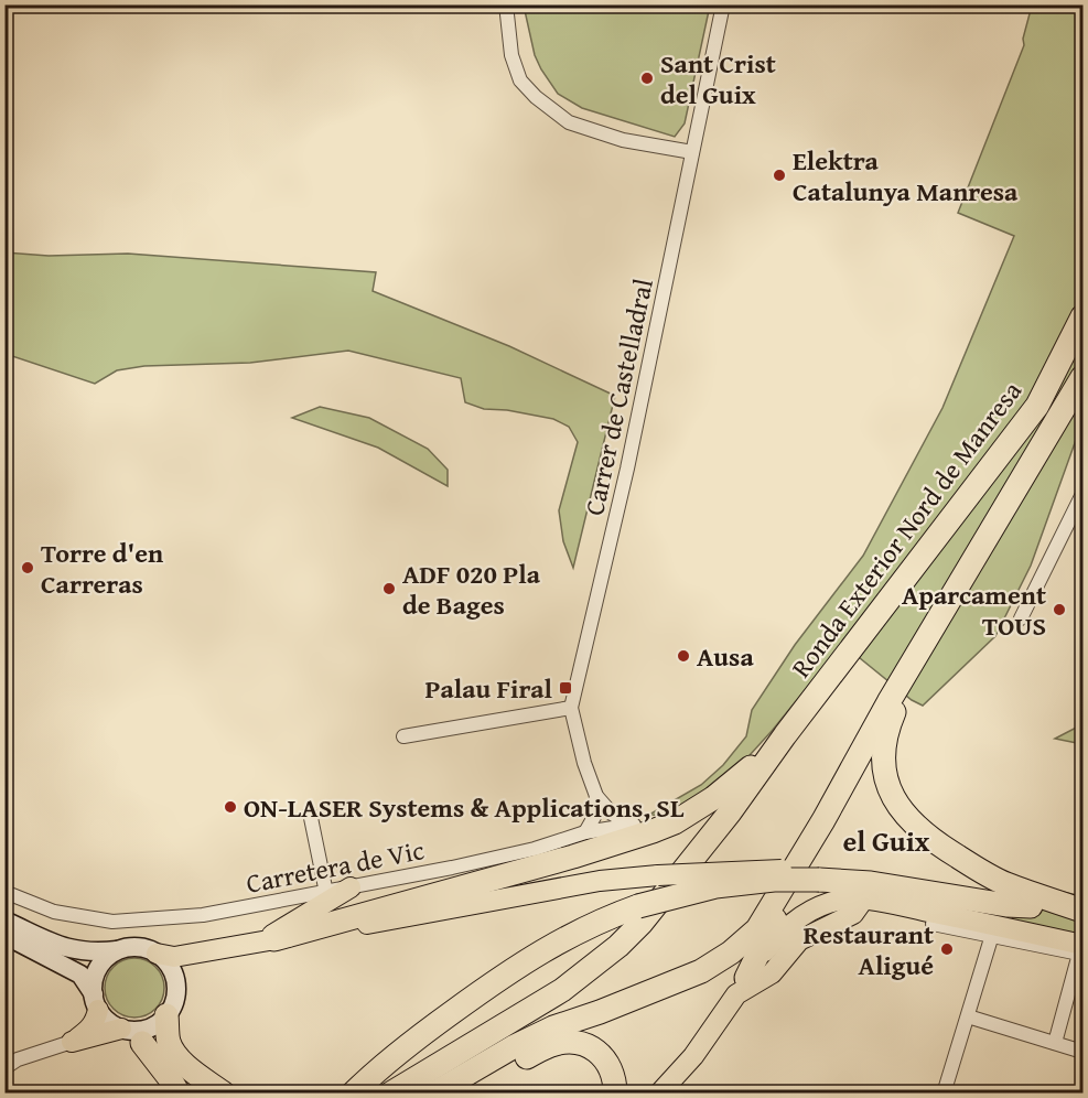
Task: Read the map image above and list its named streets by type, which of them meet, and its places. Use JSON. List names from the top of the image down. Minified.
{"streets":{"highway":["Ronda Exterior Nord de Manresa"],"street":["Carrer de Castelladral","Carretera de Vic"]},"crossings":[["Carrer de Castelladral","Carretera de Vic"]],"districts":["el Guix"],"places":{"other":["Sant Crist del Guix","Elektra Catalunya Manresa","Torre d'en Carreras","ADF 020 Pla de Bages","Aparcament TOUS","Ausa","ON-LASER Systems & Applications, SL","Restaurant Aligué"],"transit":["Palau Firal"]}}
